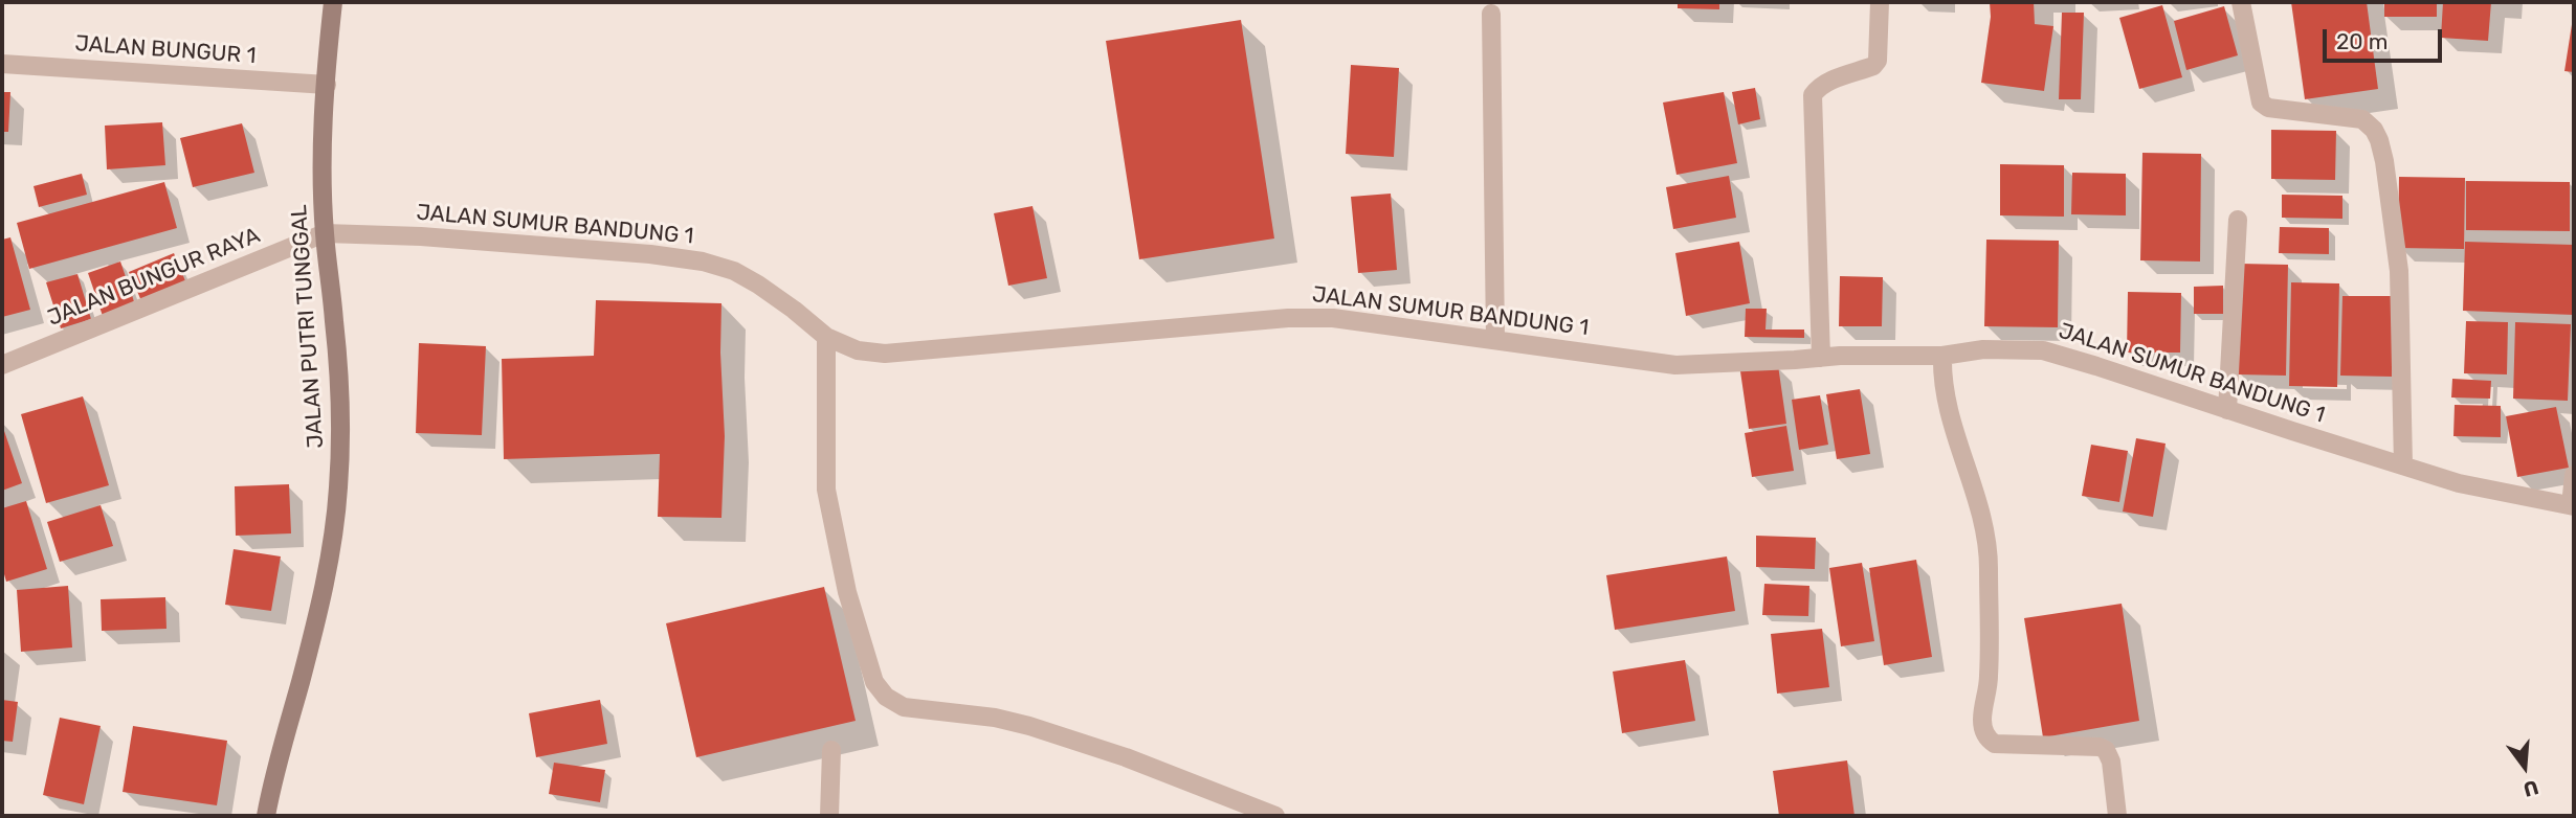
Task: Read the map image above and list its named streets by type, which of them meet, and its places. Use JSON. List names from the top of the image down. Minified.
{"streets":{"street":["JALAN BUNGUR 1","JALAN SUMUR BANDUNG 1","JALAN BUNGUR RAYA","JALAN PUTRI TUNGGAL"]},"crossings":[["JALAN BUNGUR 1","JALAN PUTRI TUNGGAL"],["JALAN SUMUR BANDUNG 1","JALAN BUNGUR RAYA"],["JALAN SUMUR BANDUNG 1","JALAN PUTRI TUNGGAL"],["JALAN BUNGUR RAYA","JALAN PUTRI TUNGGAL"]],"scale_bar":"20 m","north":"bottom"}
